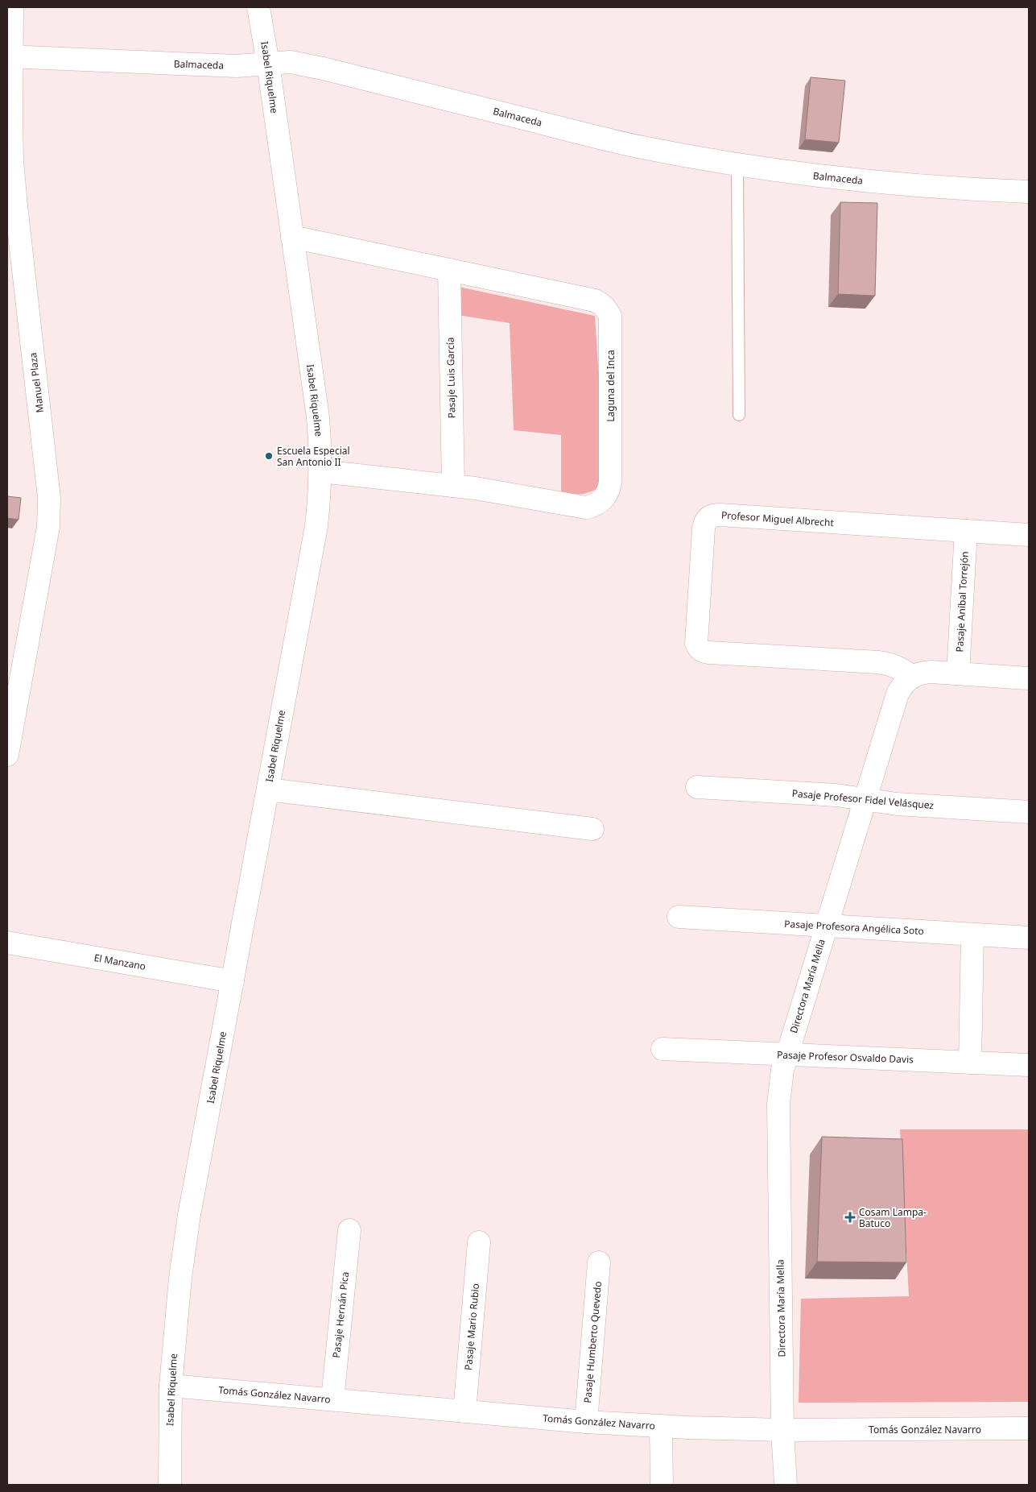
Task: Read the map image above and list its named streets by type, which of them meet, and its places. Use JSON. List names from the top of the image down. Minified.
{"streets":{"street":["Balmaceda","Isabel Riquelme","Pasaje Luis García","Manuel Plaza","Laguna del Inca","Profesor Miguel Albrecht","Pasaje Aníbal Torrejón","Pasaje Profesor Fidel Velásquez","Pasaje Profesora Angélica Soto","El Manzano","Directora María Mella","Pasaje Profesor Osvaldo Davis","Pasaje Hernán Pica","Pasaje Mario Rubio","Pasaje Humberto Quevedo","Tomás González Navarro"]},"crossings":[["Balmaceda","Isabel Riquelme"],["Balmaceda","Manuel Plaza"],["Isabel Riquelme","Laguna del Inca"],["Isabel Riquelme","El Manzano"],["Isabel Riquelme","Tomás González Navarro"],["Pasaje Luis García","Laguna del Inca"],["Profesor Miguel Albrecht","Pasaje Aníbal Torrejón"],["Profesor Miguel Albrecht","Directora María Mella"],["Pasaje Profesor Fidel Velásquez","Directora María Mella"],["Pasaje Profesora Angélica Soto","Directora María Mella"],["Directora María Mella","Pasaje Profesor Osvaldo Davis"],["Directora María Mella","Tomás González Navarro"],["Pasaje Hernán Pica","Tomás González Navarro"],["Pasaje Mario Rubio","Tomás González Navarro"],["Pasaje Humberto Quevedo","Tomás González Navarro"]],"places":{"other":["Escuela Especial San Antonio II"],"health":["Cosam Lampa- Batuco"]}}
